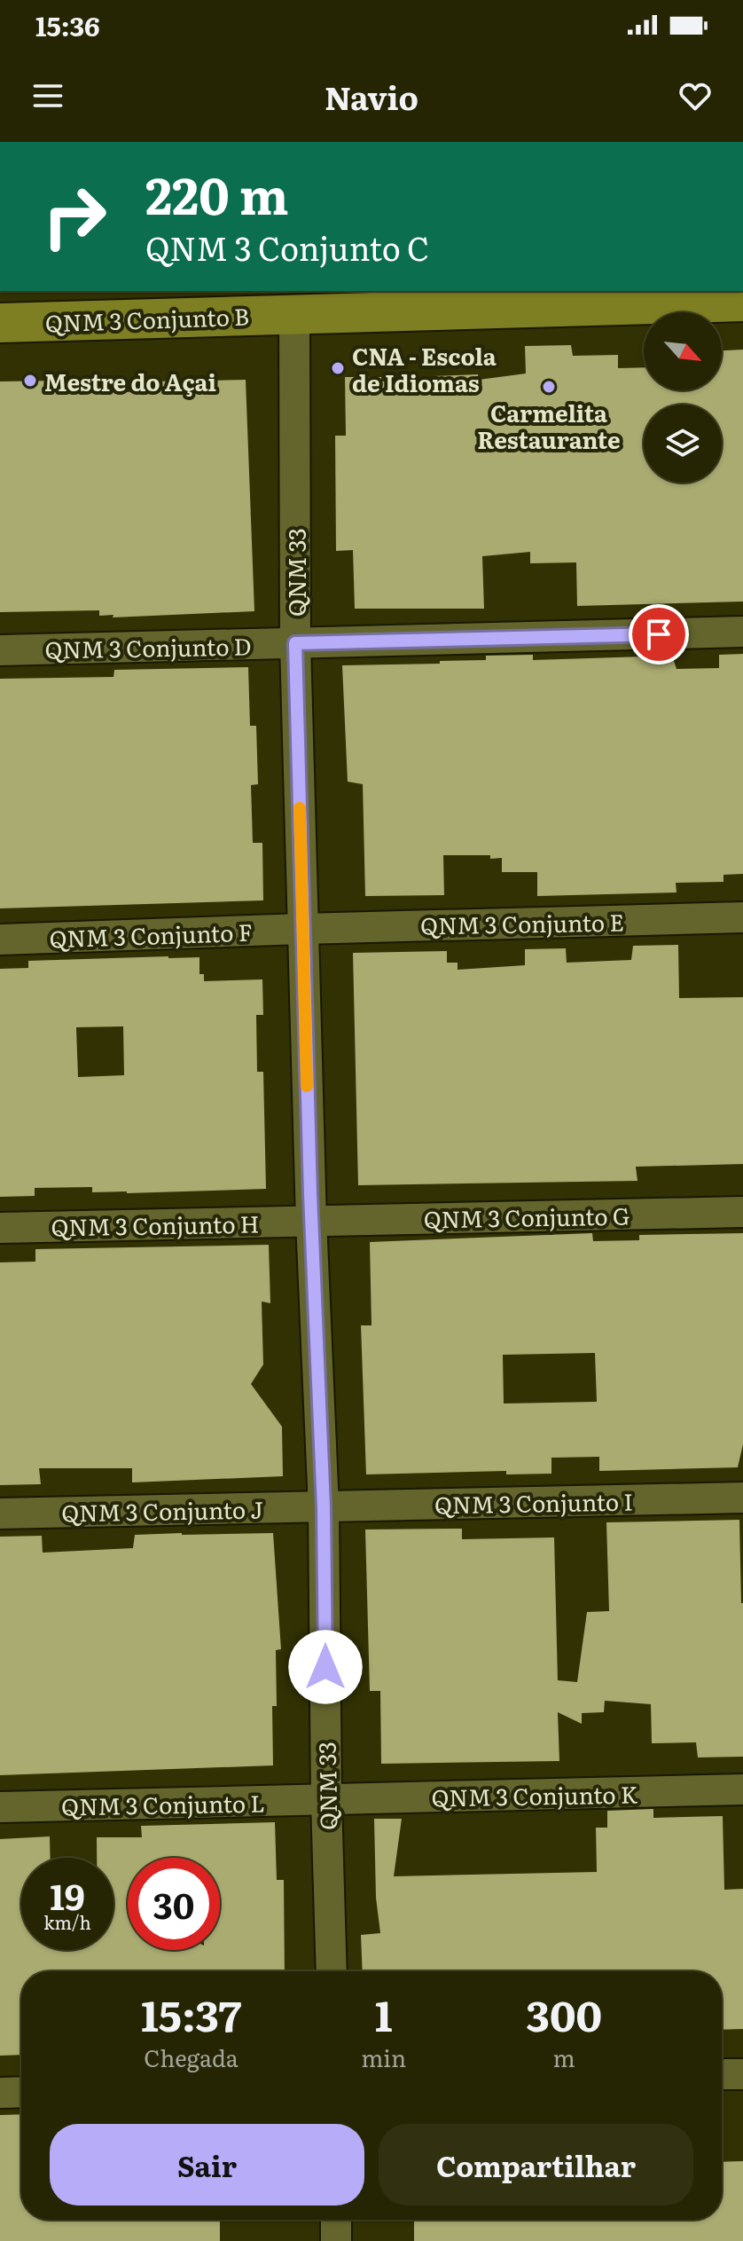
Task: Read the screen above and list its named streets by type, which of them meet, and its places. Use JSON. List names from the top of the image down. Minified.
{"streets":{"main road":["QNM 3 Conjunto B"],"street":["QNM 33","QNM 3 Conjunto D","QNM 3 Conjunto E","QNM 3 Conjunto F","QNM 3 Conjunto G","QNM 3 Conjunto H","QNM 3 Conjunto I","QNM 3 Conjunto J","QNM 3 Conjunto K","QNM 3 Conjunto L"]},"crossings":[["QNM 3 Conjunto B","QNM 33"],["QNM 33","QNM 3 Conjunto D"],["QNM 33","QNM 3 Conjunto E"],["QNM 33","QNM 3 Conjunto F"],["QNM 33","QNM 3 Conjunto G"],["QNM 33","QNM 3 Conjunto H"],["QNM 33","QNM 3 Conjunto I"],["QNM 33","QNM 3 Conjunto J"],["QNM 33","QNM 3 Conjunto K"],["QNM 33","QNM 3 Conjunto L"],["QNM 3 Conjunto E","QNM 3 Conjunto F"],["QNM 3 Conjunto G","QNM 3 Conjunto H"],["QNM 3 Conjunto I","QNM 3 Conjunto J"],["QNM 3 Conjunto K","QNM 3 Conjunto L"]],"places":["CNA - Escola de Idiomas","Mestre do Açai","Carmelita Restaurante"],"north":"bottom right","page":{"status":"15:36","header":"Navio","turn":["220 m","QNM 3 Conjunto C"],"speed":"19 km/h","limit":"30","eta":["15:37","Chegada","1","min","300","m"],"buttons":["Sair","Compartilhar"]}}
